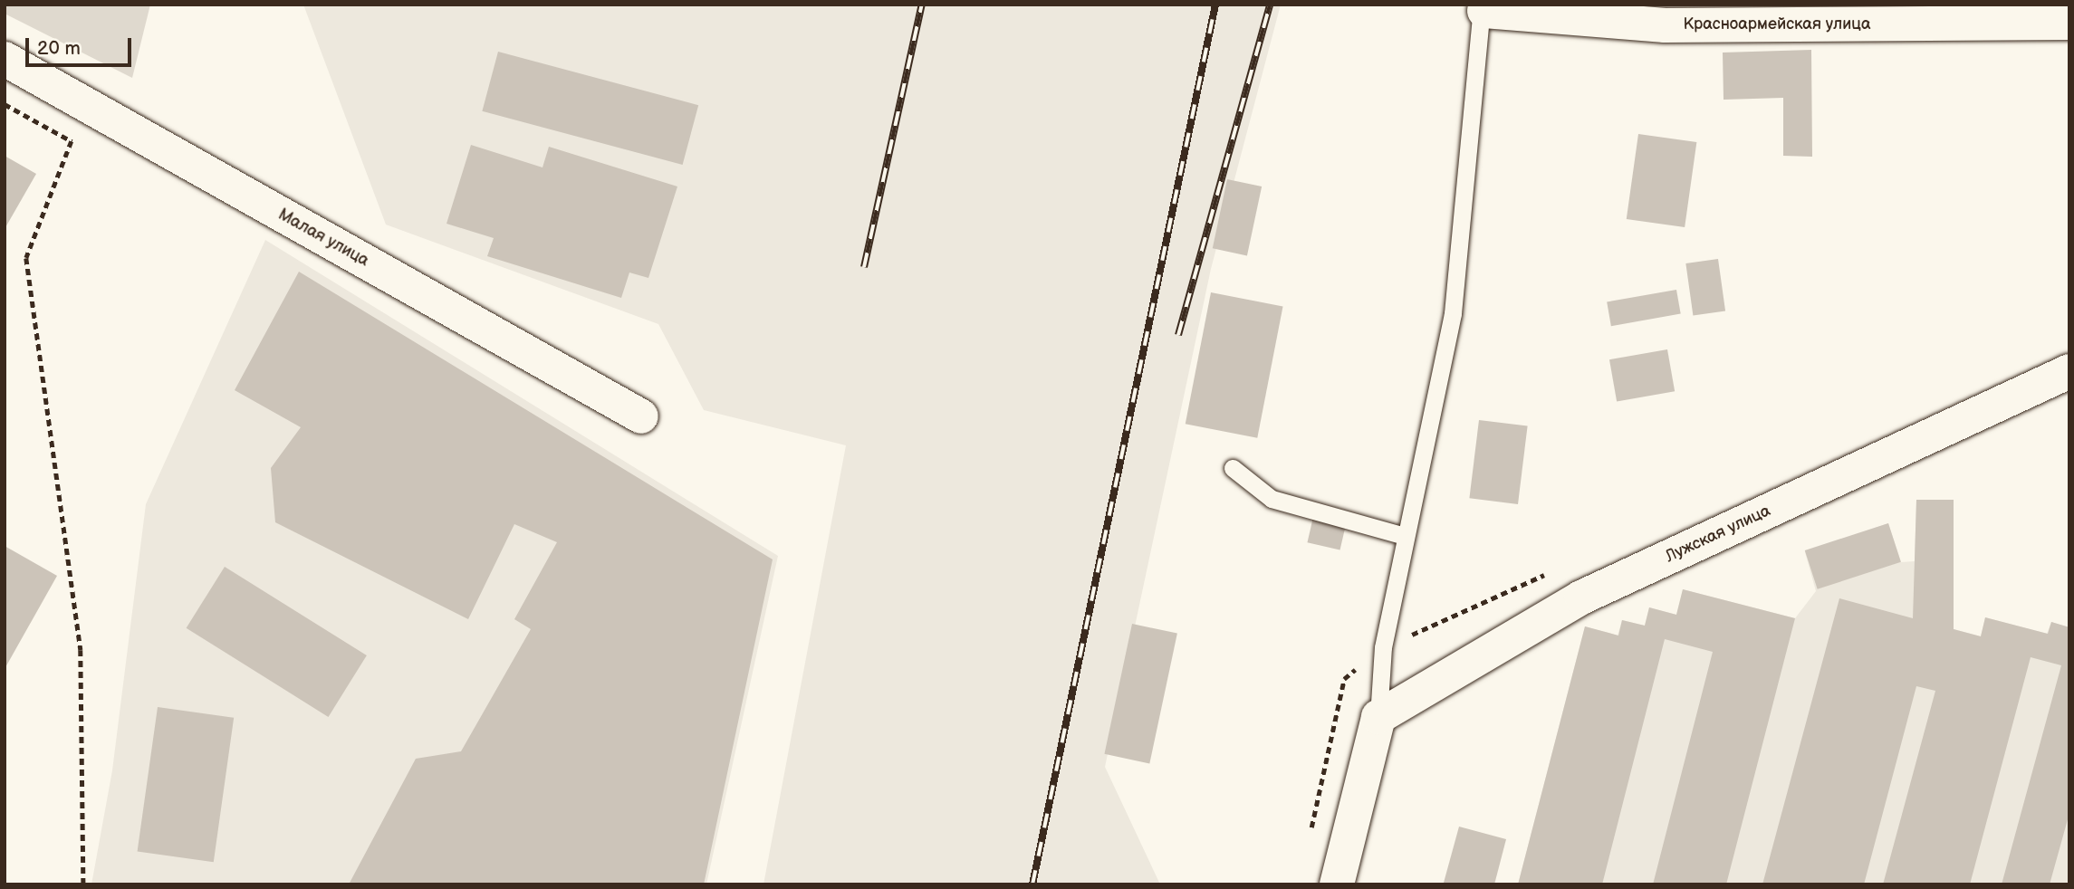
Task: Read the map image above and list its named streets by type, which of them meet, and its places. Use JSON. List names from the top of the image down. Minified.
{"streets":{"street":["Красноармейская улица","Малая улица","Лужская улица"]},"scale_bar":"20 m"}
